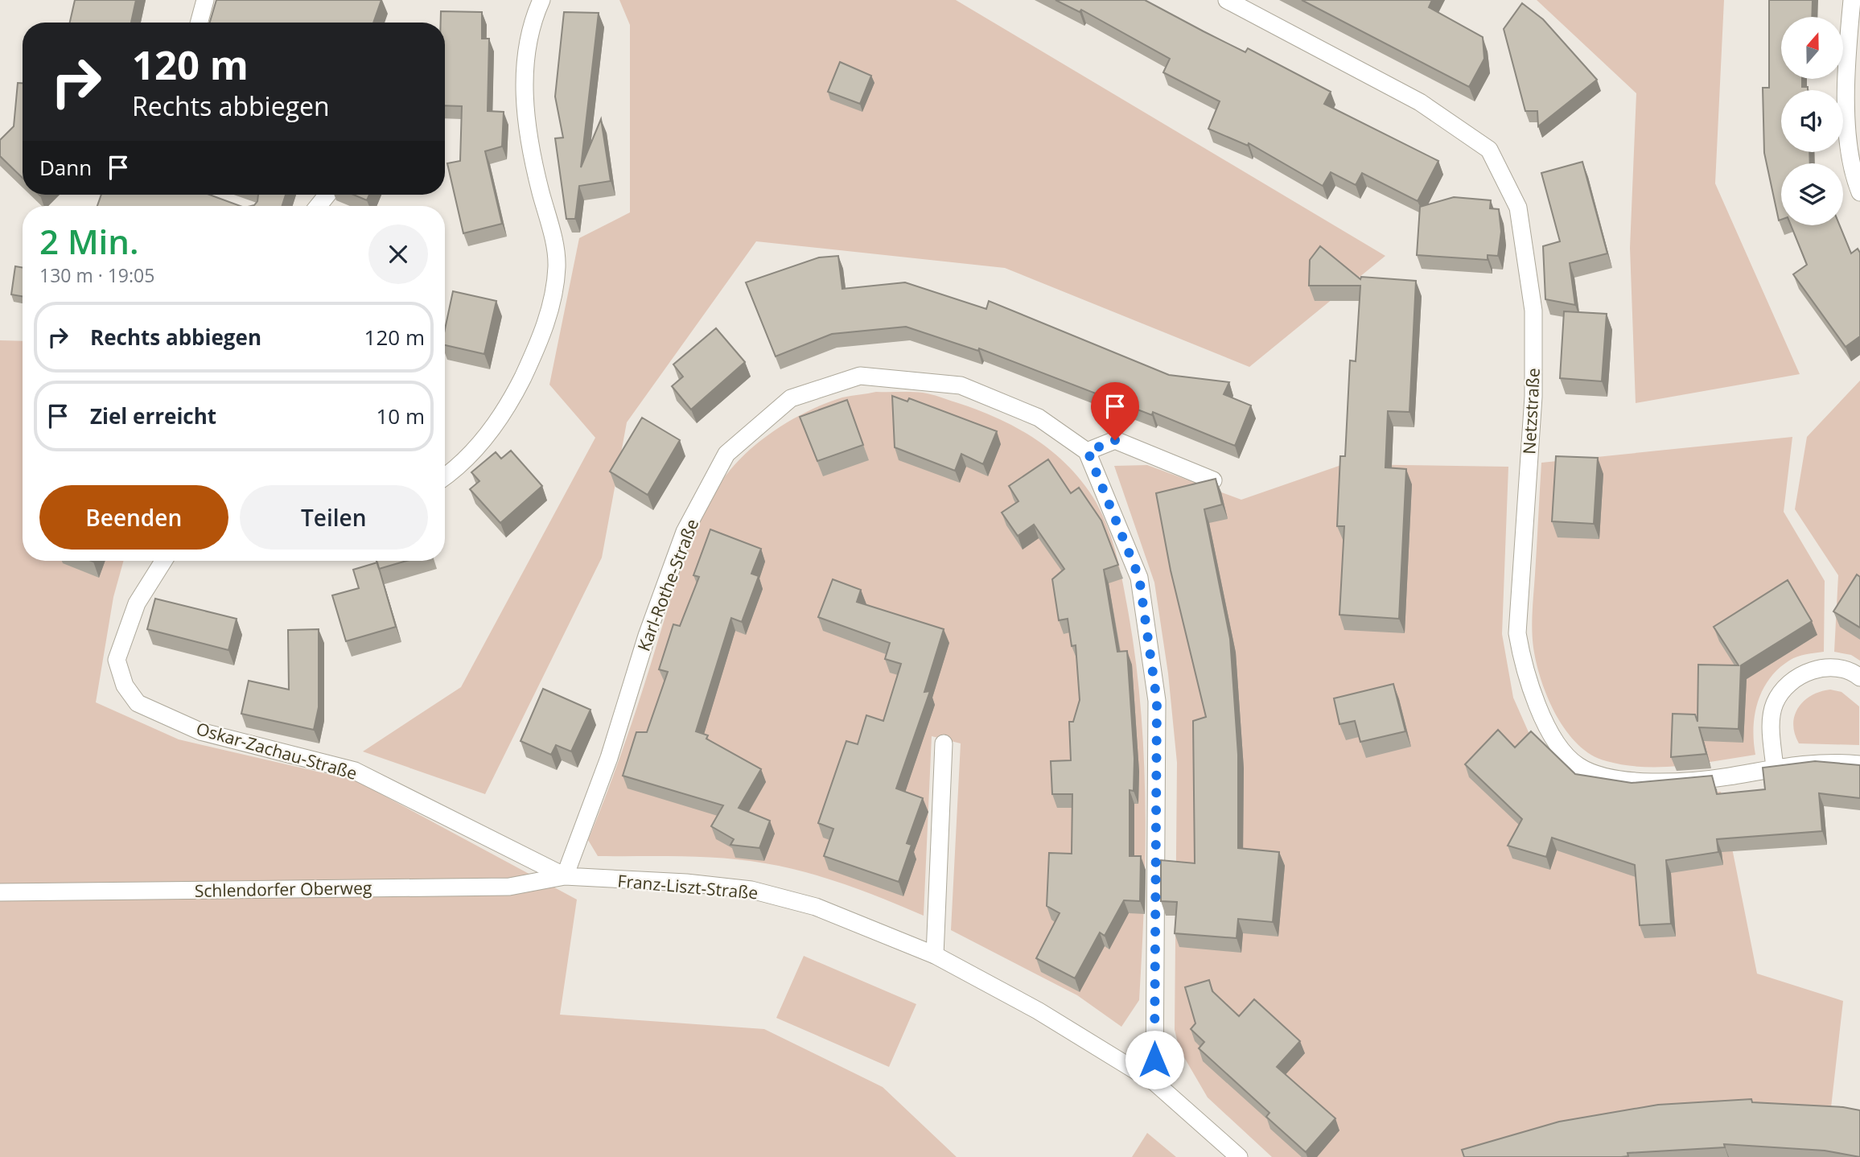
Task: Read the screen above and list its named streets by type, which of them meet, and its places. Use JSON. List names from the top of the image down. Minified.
{"streets":{"street":["Netzstraße","Karl-Rothe-Straße","Oskar-Zachau-Straße","Franz-Liszt-Straße","Schlendorfer Oberweg"]},"crossings":[["Karl-Rothe-Straße","Oskar-Zachau-Straße"],["Karl-Rothe-Straße","Franz-Liszt-Straße"],["Karl-Rothe-Straße","Schlendorfer Oberweg"],["Oskar-Zachau-Straße","Franz-Liszt-Straße"],["Oskar-Zachau-Straße","Schlendorfer Oberweg"],["Franz-Liszt-Straße","Schlendorfer Oberweg"]],"north":"top","page":{"turn":["120 m","Rechts abbiegen"],"then":"Dann","heading":["2 Min.","130 m · 19:05"],"list":[{"name":"Rechts abbiegen","value":"120 m"},{"name":"Ziel erreicht","value":"10 m"}],"buttons":["Beenden","Teilen"]}}
